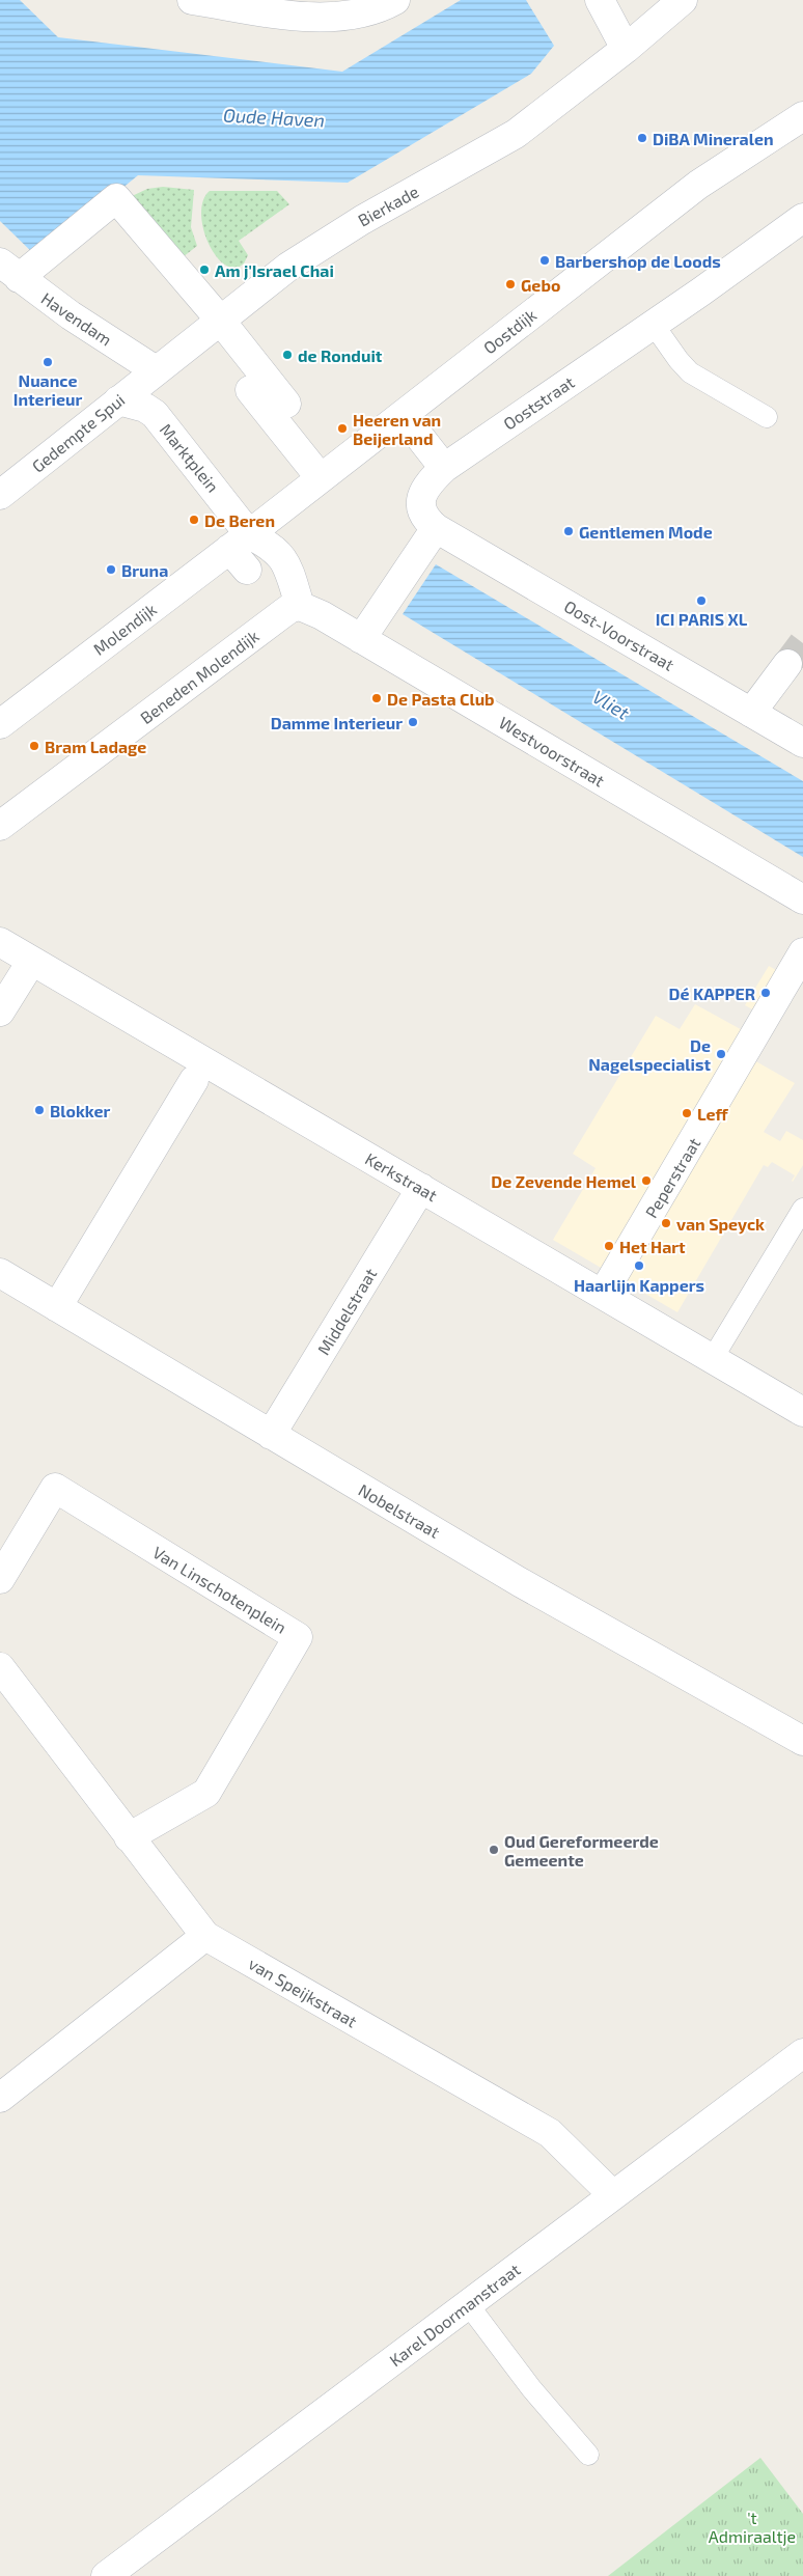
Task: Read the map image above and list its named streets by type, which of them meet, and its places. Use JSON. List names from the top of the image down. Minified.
{"streets":{"street":["Bierkade","Havendam","Oostdijk","Ooststraat","Gedempte Spui","Marktplein","Molendijk","Oost-Voorstraat","Beneden Molendijk","Westvoorstraat","Kerkstraat","Peperstraat","Middelstraat","Nobelstraat","Van Linschotenplein","van Speijkstraat","Karel Doormanstraat"]},"crossings":[["Bierkade","Havendam"],["Bierkade","Gedempte Spui"],["Havendam","Gedempte Spui"],["Ooststraat","Oost-Voorstraat"],["Gedempte Spui","Marktplein"],["Marktplein","Molendijk"],["Marktplein","Beneden Molendijk"],["Marktplein","Westvoorstraat"],["Beneden Molendijk","Westvoorstraat"],["Kerkstraat","Peperstraat"],["Kerkstraat","Middelstraat"],["Middelstraat","Nobelstraat"],["van Speijkstraat","Karel Doormanstraat"]],"water":["Oude Haven","Vliet"],"parks":["'t Admiraaltje"],"places":["DiBA Mineralen","Barbershop de Loods","Am j'Israel Chai","Gebo","de Ronduit","Nuance Interieur","Heeren van Beijerland","De Beren","Gentlemen Mode","Bruna","ICI PARIS XL","De Pasta Club","Damme Interieur","Bram Ladage","Dé KAPPER","De Nagelspecialist","Blokker","Leff","De Zevende Hemel","van Speyck","Het Hart","Haarlijn Kappers","Oud Gereformeerde Gemeente"]}
